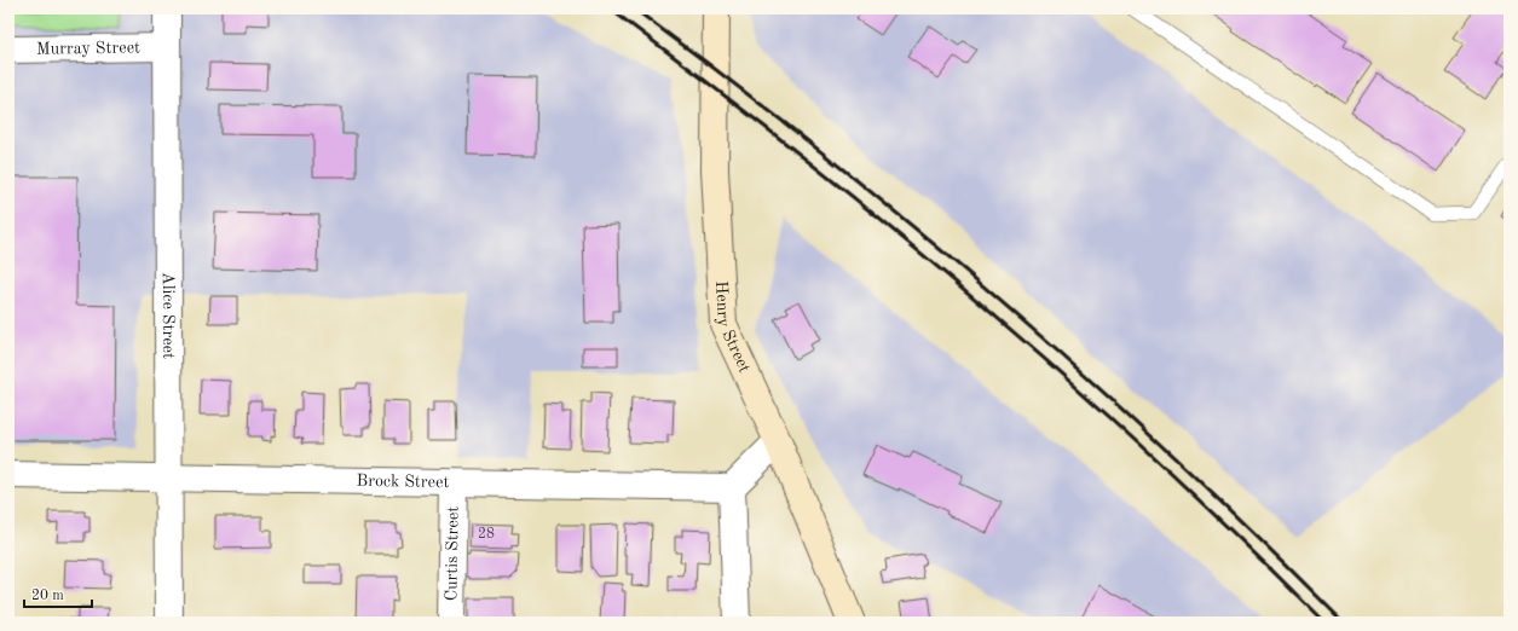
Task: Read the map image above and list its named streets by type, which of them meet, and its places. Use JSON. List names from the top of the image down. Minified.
{"streets":{"main road":["Henry Street"],"street":["Murray Street","Alice Street","Brock Street","Curtis Street"]},"crossings":[["Murray Street","Alice Street"],["Alice Street","Brock Street"],["Brock Street","Curtis Street"]],"house_numbers":["28"],"scale_bar":"20 m"}
